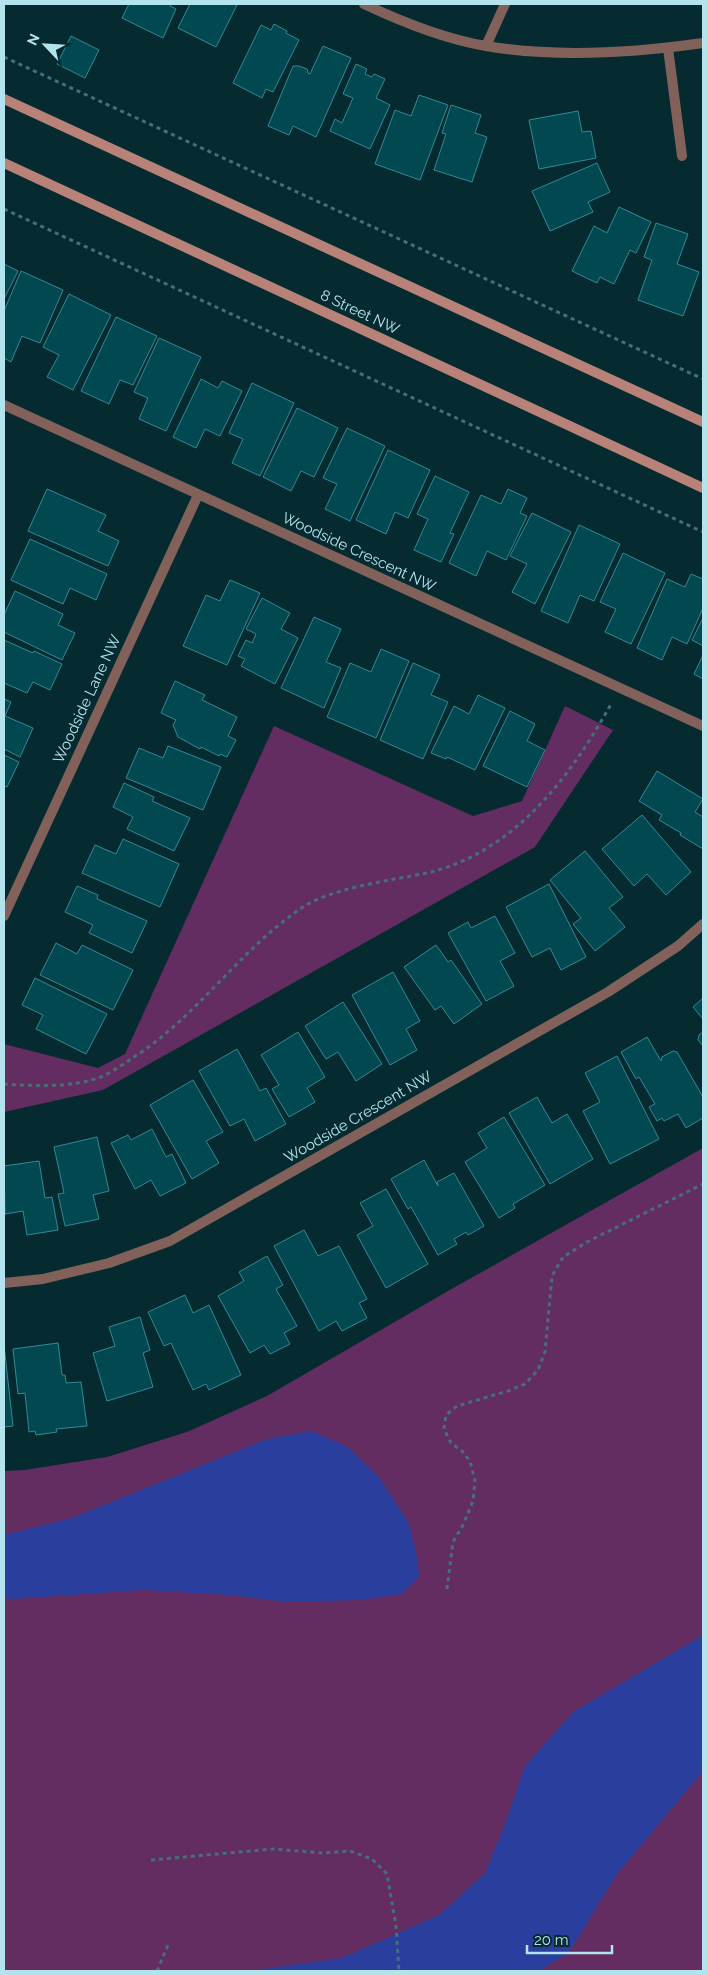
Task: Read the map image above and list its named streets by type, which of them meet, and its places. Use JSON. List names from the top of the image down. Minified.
{"streets":{"main road":["8 Street NW"],"street":["Woodside Crescent NW","Woodside Lane NW"]},"crossings":[["Woodside Crescent NW","Woodside Lane NW"]],"scale_bar":"20 m","north":"top left"}
